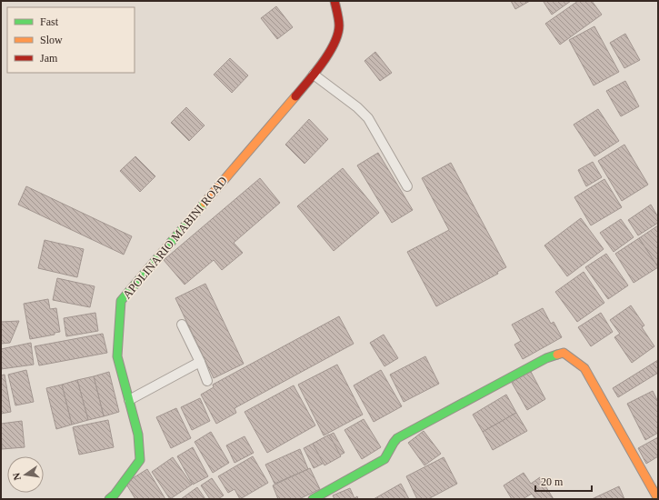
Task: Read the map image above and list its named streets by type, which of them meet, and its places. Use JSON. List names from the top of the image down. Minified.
{"streets":{"street":["APOLINARIO MABINI ROAD"]},"legend":["Fast","Slow","Jam"],"scale_bar":"20 m","north":"left"}
